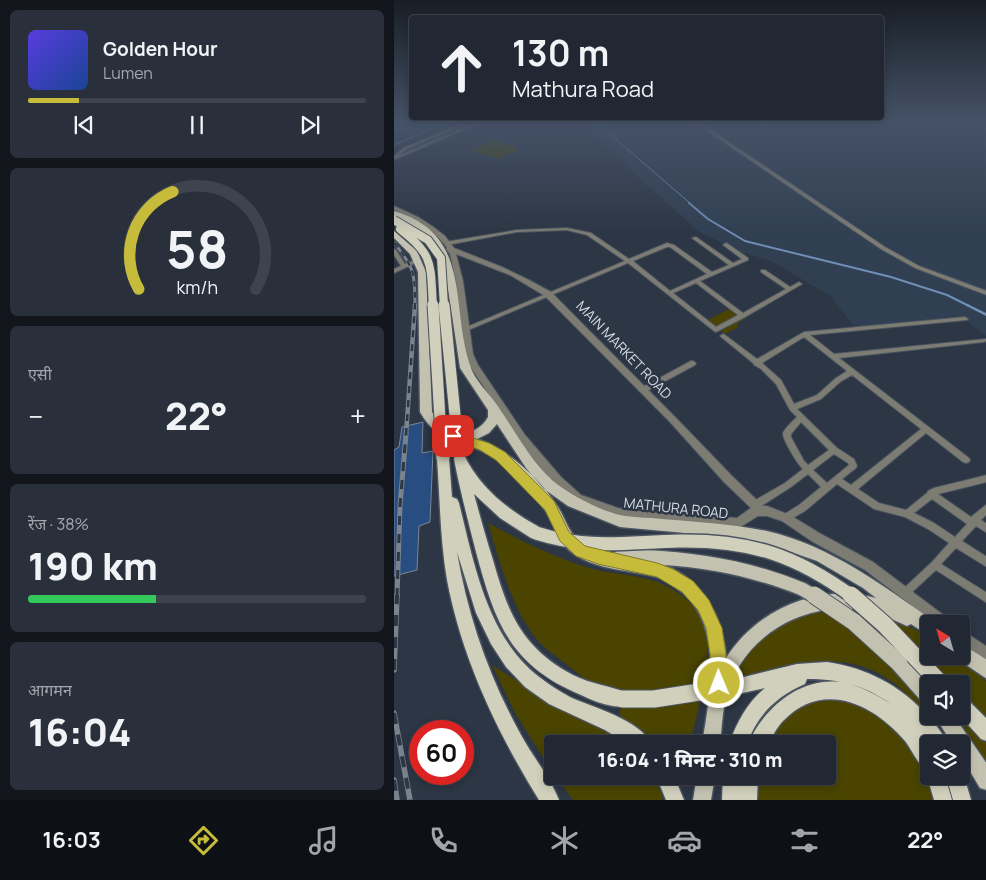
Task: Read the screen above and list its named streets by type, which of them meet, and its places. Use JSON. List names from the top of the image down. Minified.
{"streets":{"highway":["MATHURA ROAD"],"street":["MAIN MARKET ROAD"]},"crossings":[["MAIN MARKET ROAD","MATHURA ROAD"]],"north":"top left","page":{"turn":["130 m","Mathura Road"],"song":["Golden Hour","Lumen"],"tile":["एसी",["रेंज · 38%","190 km"],["आगमन","16:04"]],"heat":["−","22°","+"],"limit":"60","trip":"16:04 · 1 मिनट · 310 m","tabs":["16:03","22°"],"gauge":["58","km/h"]}}
